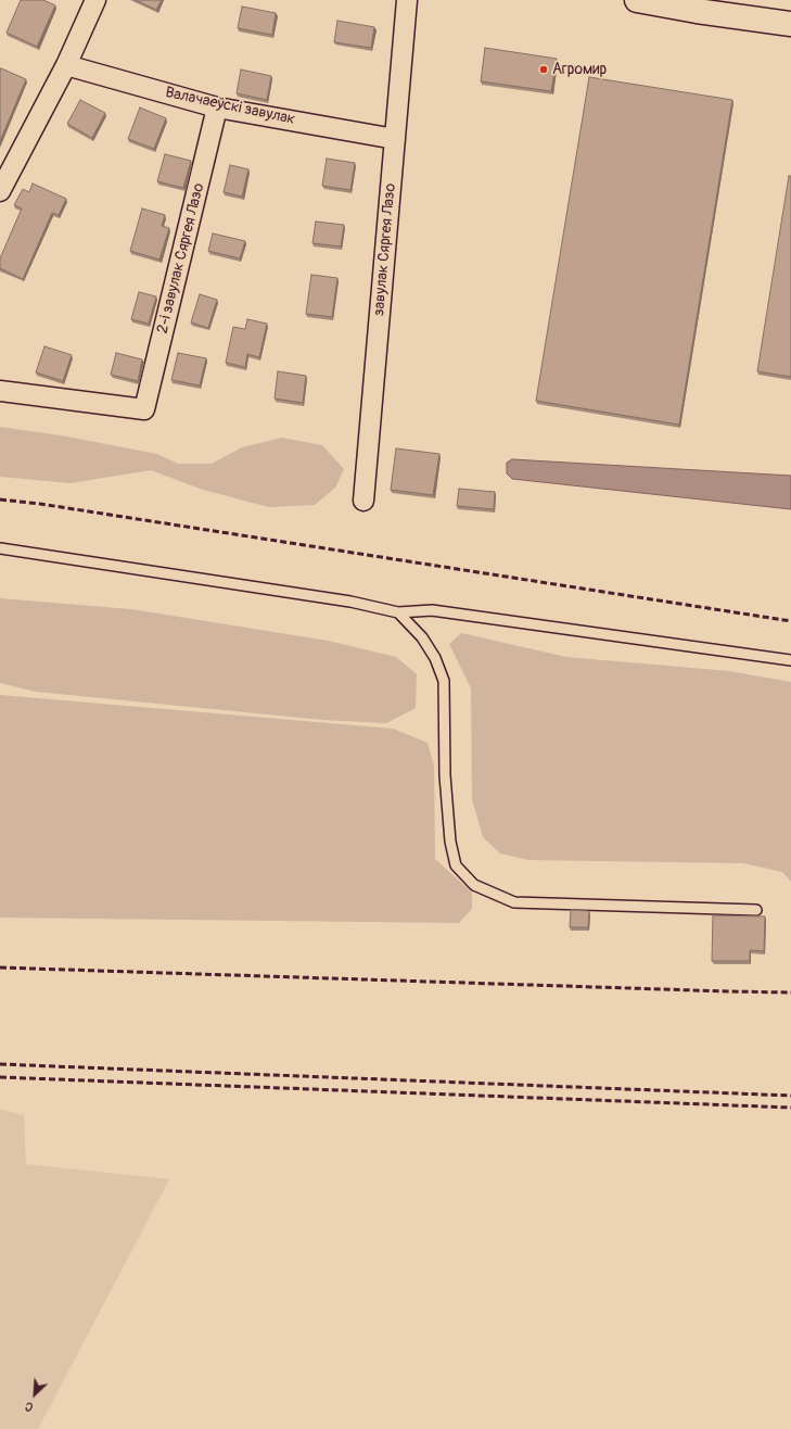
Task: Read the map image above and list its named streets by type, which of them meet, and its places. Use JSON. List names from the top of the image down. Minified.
{"streets":{"street":["Валачаеўскі завулак","завулак Сяргея Лазо","2-і завулак Сяргея Лазо"]},"crossings":[["Валачаеўскі завулак","завулак Сяргея Лазо"],["Валачаеўскі завулак","2-і завулак Сяргея Лазо"]],"places":["Агромир"],"north":"bottom left"}
